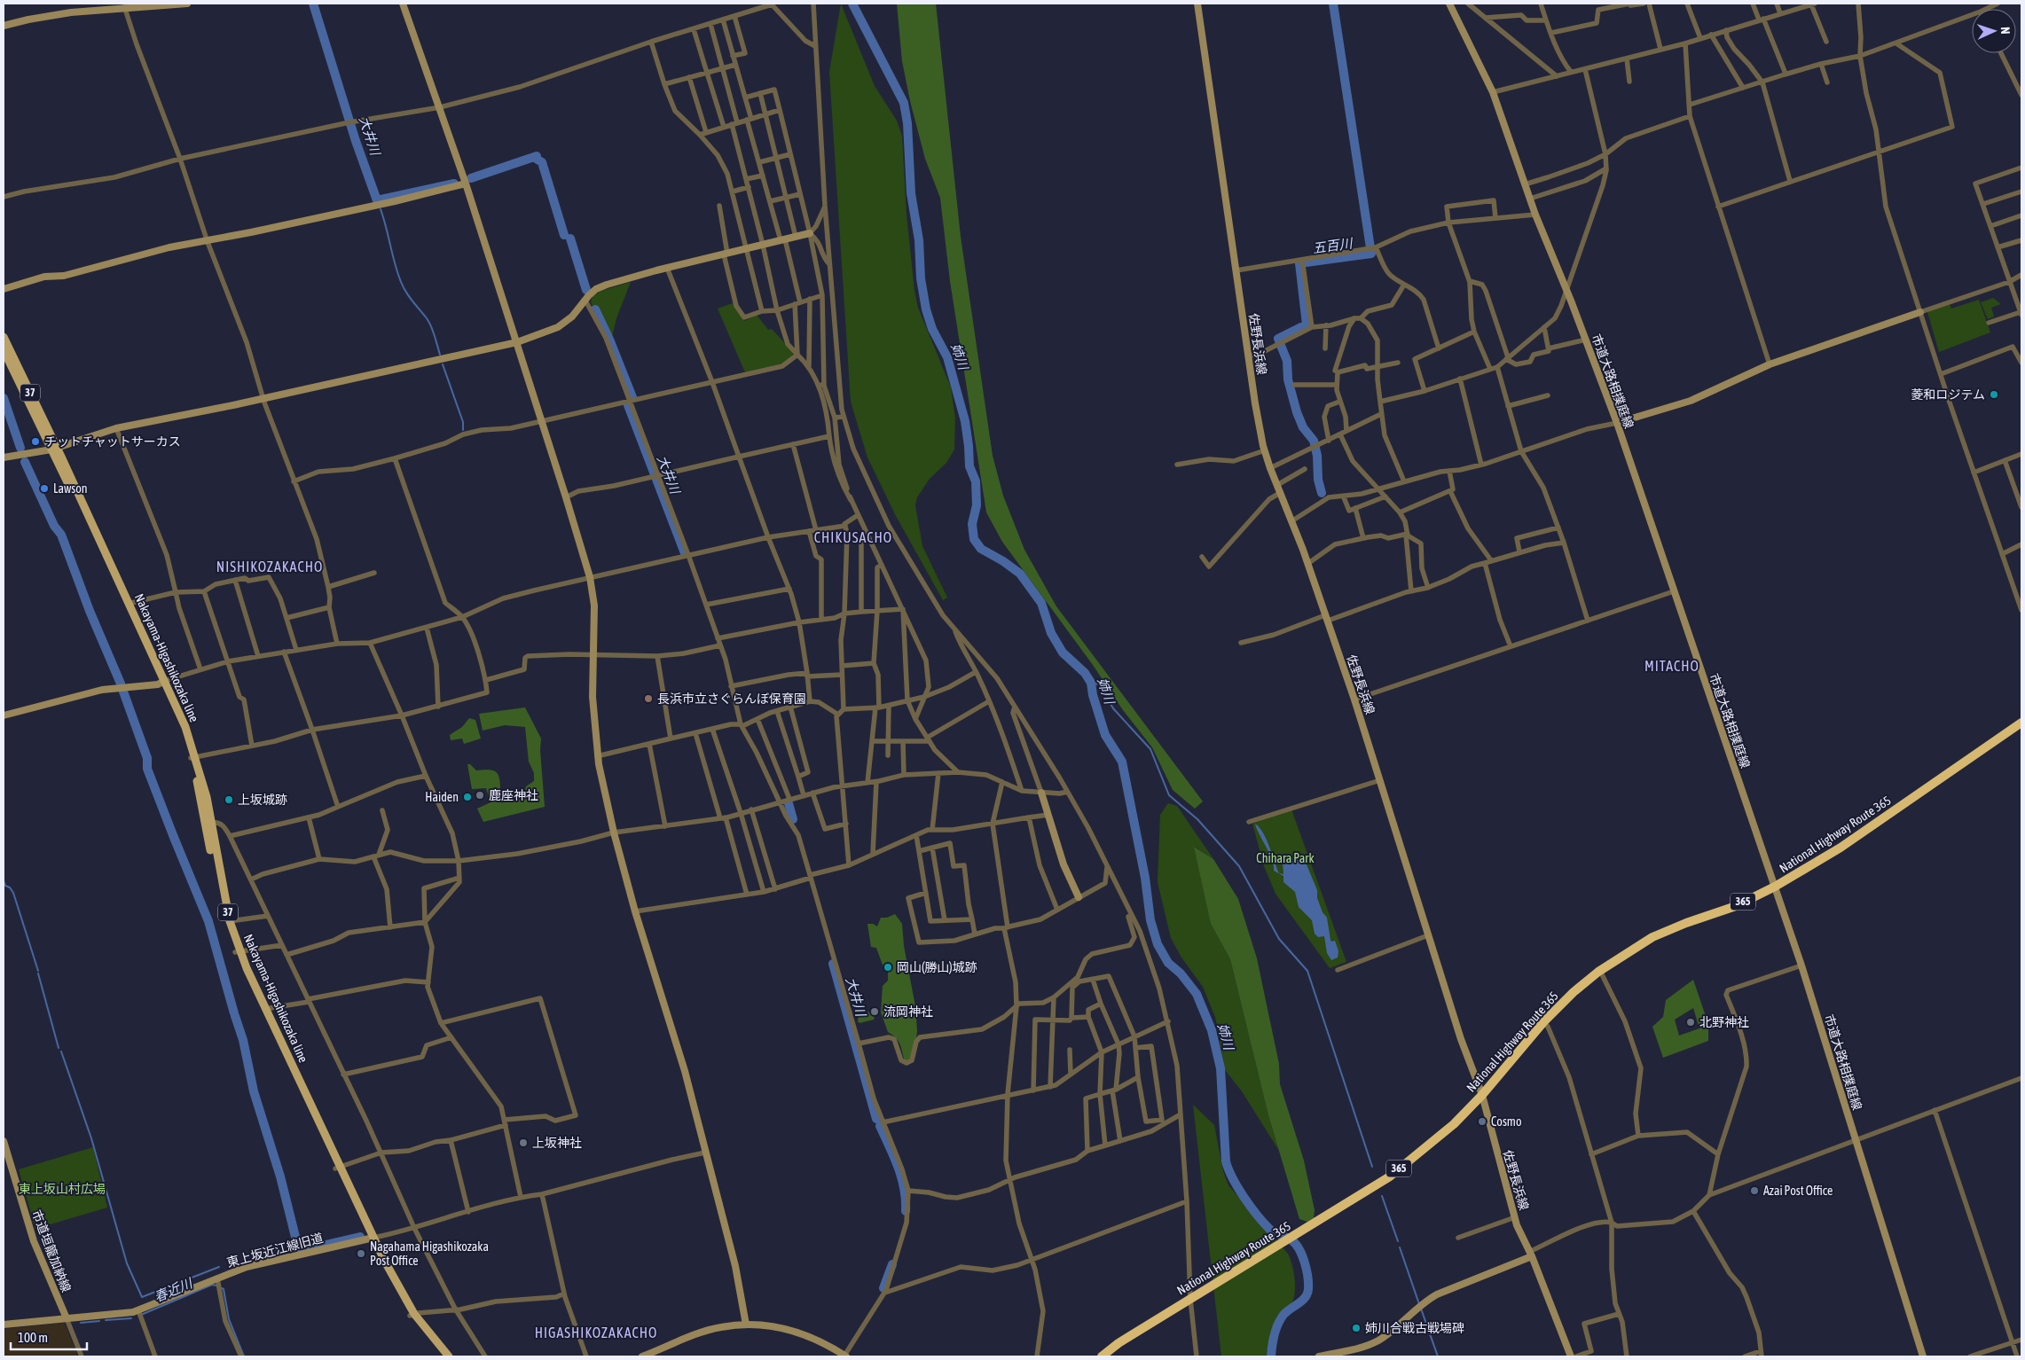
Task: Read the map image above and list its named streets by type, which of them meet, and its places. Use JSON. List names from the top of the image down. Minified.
{"streets":{"highway":["National Highway Route 365","365"],"main road":["37","Nakayama-Higashikozaka line"],"street":["佐野長浜線","市道大路相撲庭線","東上坂近江線旧道","市道垣籠加納線"]},"crossings":[["佐野長浜線","National Highway Route 365"],["市道大路相撲庭線","National Highway Route 365"],["Nakayama-Higashikozaka line","東上坂近江線旧道"],["東上坂近江線旧道","市道垣籠加納線"]],"districts":["CHIKUSACHO","NISHIKOZAKACHO","MITACHO","HIGASHIKOZAKACHO"],"water":["大井川","五百川","姉川","春近川"],"parks":["Chihara Park","東上坂山村広場"],"places":["菱和ロジテム","チットチャットサーカス","Lawson","長浜市立さぐらんぼ保育園","鹿座神社","Haiden","上坂城跡","岡山(勝山)城跡","流岡神社","北野神社","Cosmo","上坂神社","Azai Post Office","Nagahama Higashikozaka Post Office","姉川合戦古戦場碑"],"scale_bar":"100 m","north":"right"}
